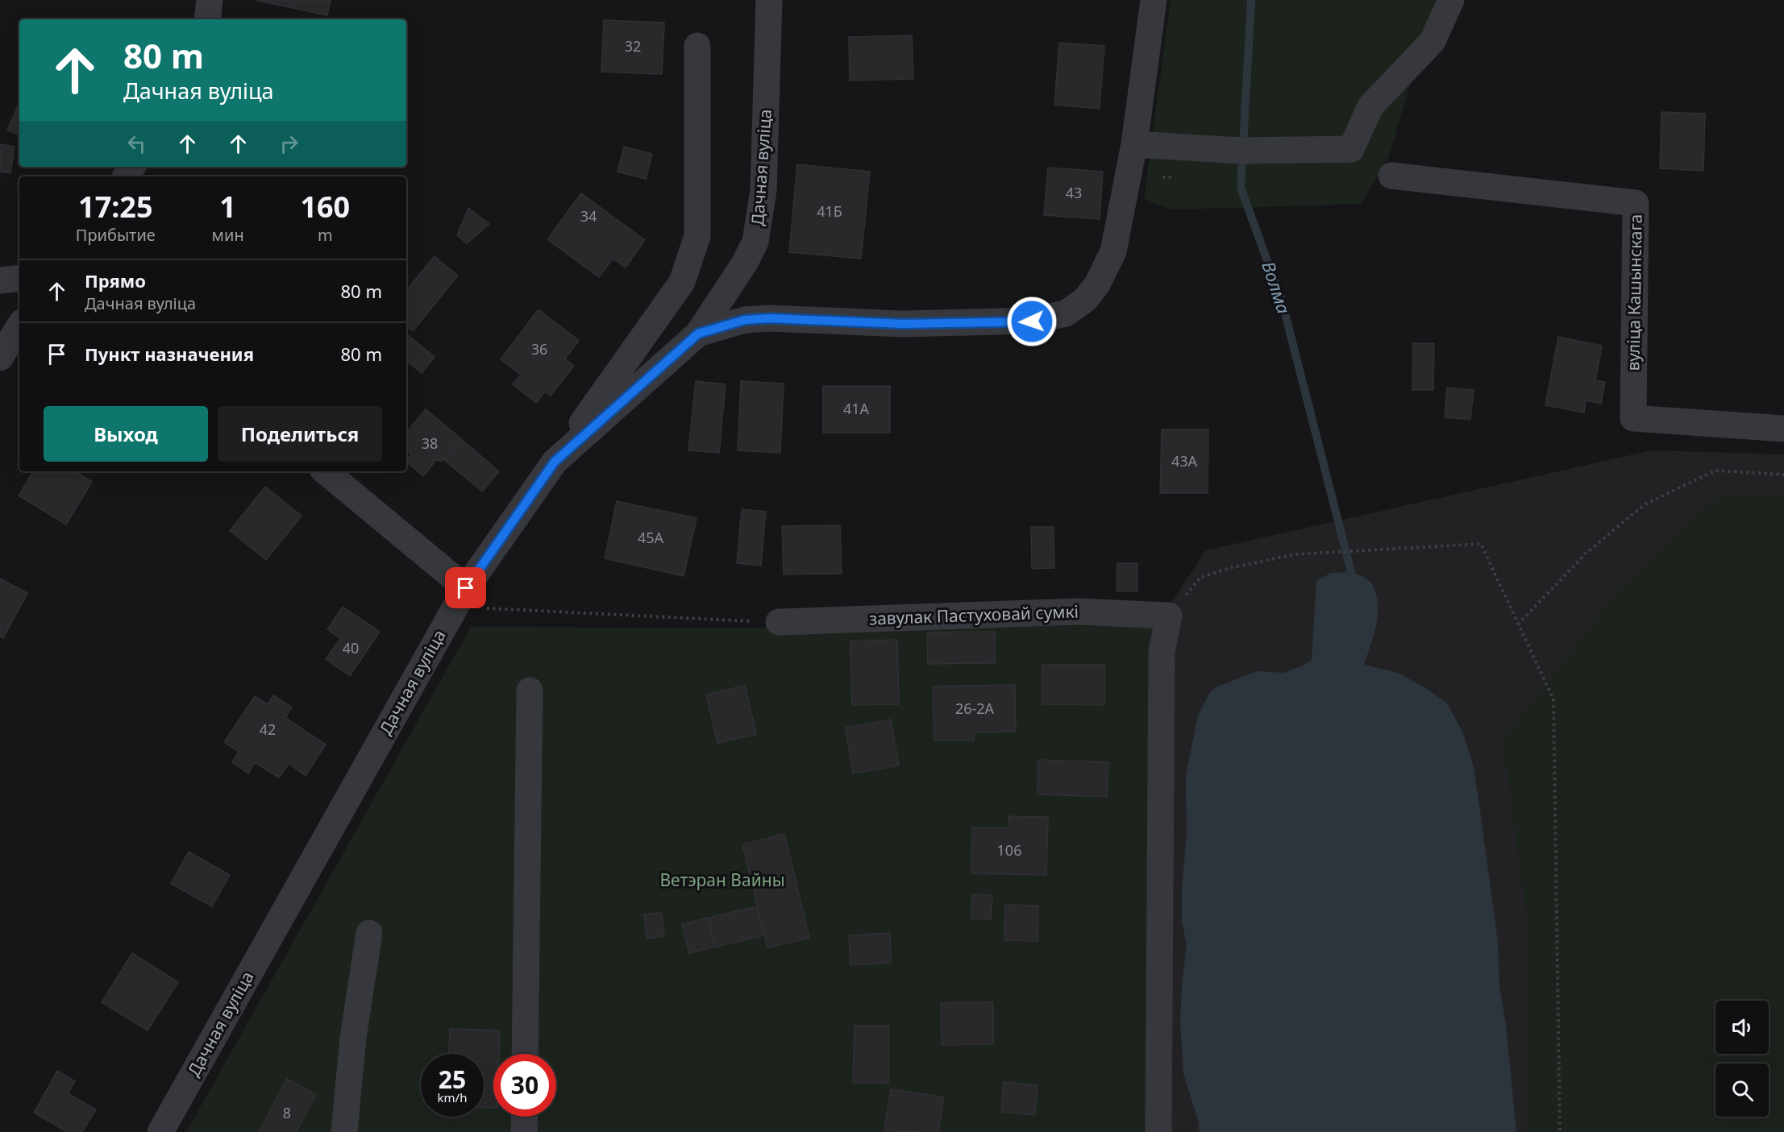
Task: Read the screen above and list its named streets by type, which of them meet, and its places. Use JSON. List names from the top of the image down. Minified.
{"streets":{"street":["Дачная вуліца","вуліца Кашынскага","завулак Пастуховай сумкі"]},"water":["Волма"],"parks":["Ветэран Вайны"],"house_numbers":["32","43","41Б","34","36","41А","38","43А","45А","40","26-2А","42","106","8"],"page":{"turn":["80 m","Дачная вуліца"],"eta":["17:25","Прибытие","1","мин","160","m"],"list":[{"name":"Прямо","note":"Дачная вуліца","value":"80 m"},{"name":"Пункт назначения","value":"80 m"}],"buttons":["Выход","Поделиться"],"speed":"25 km/h","limit":"30"}}
